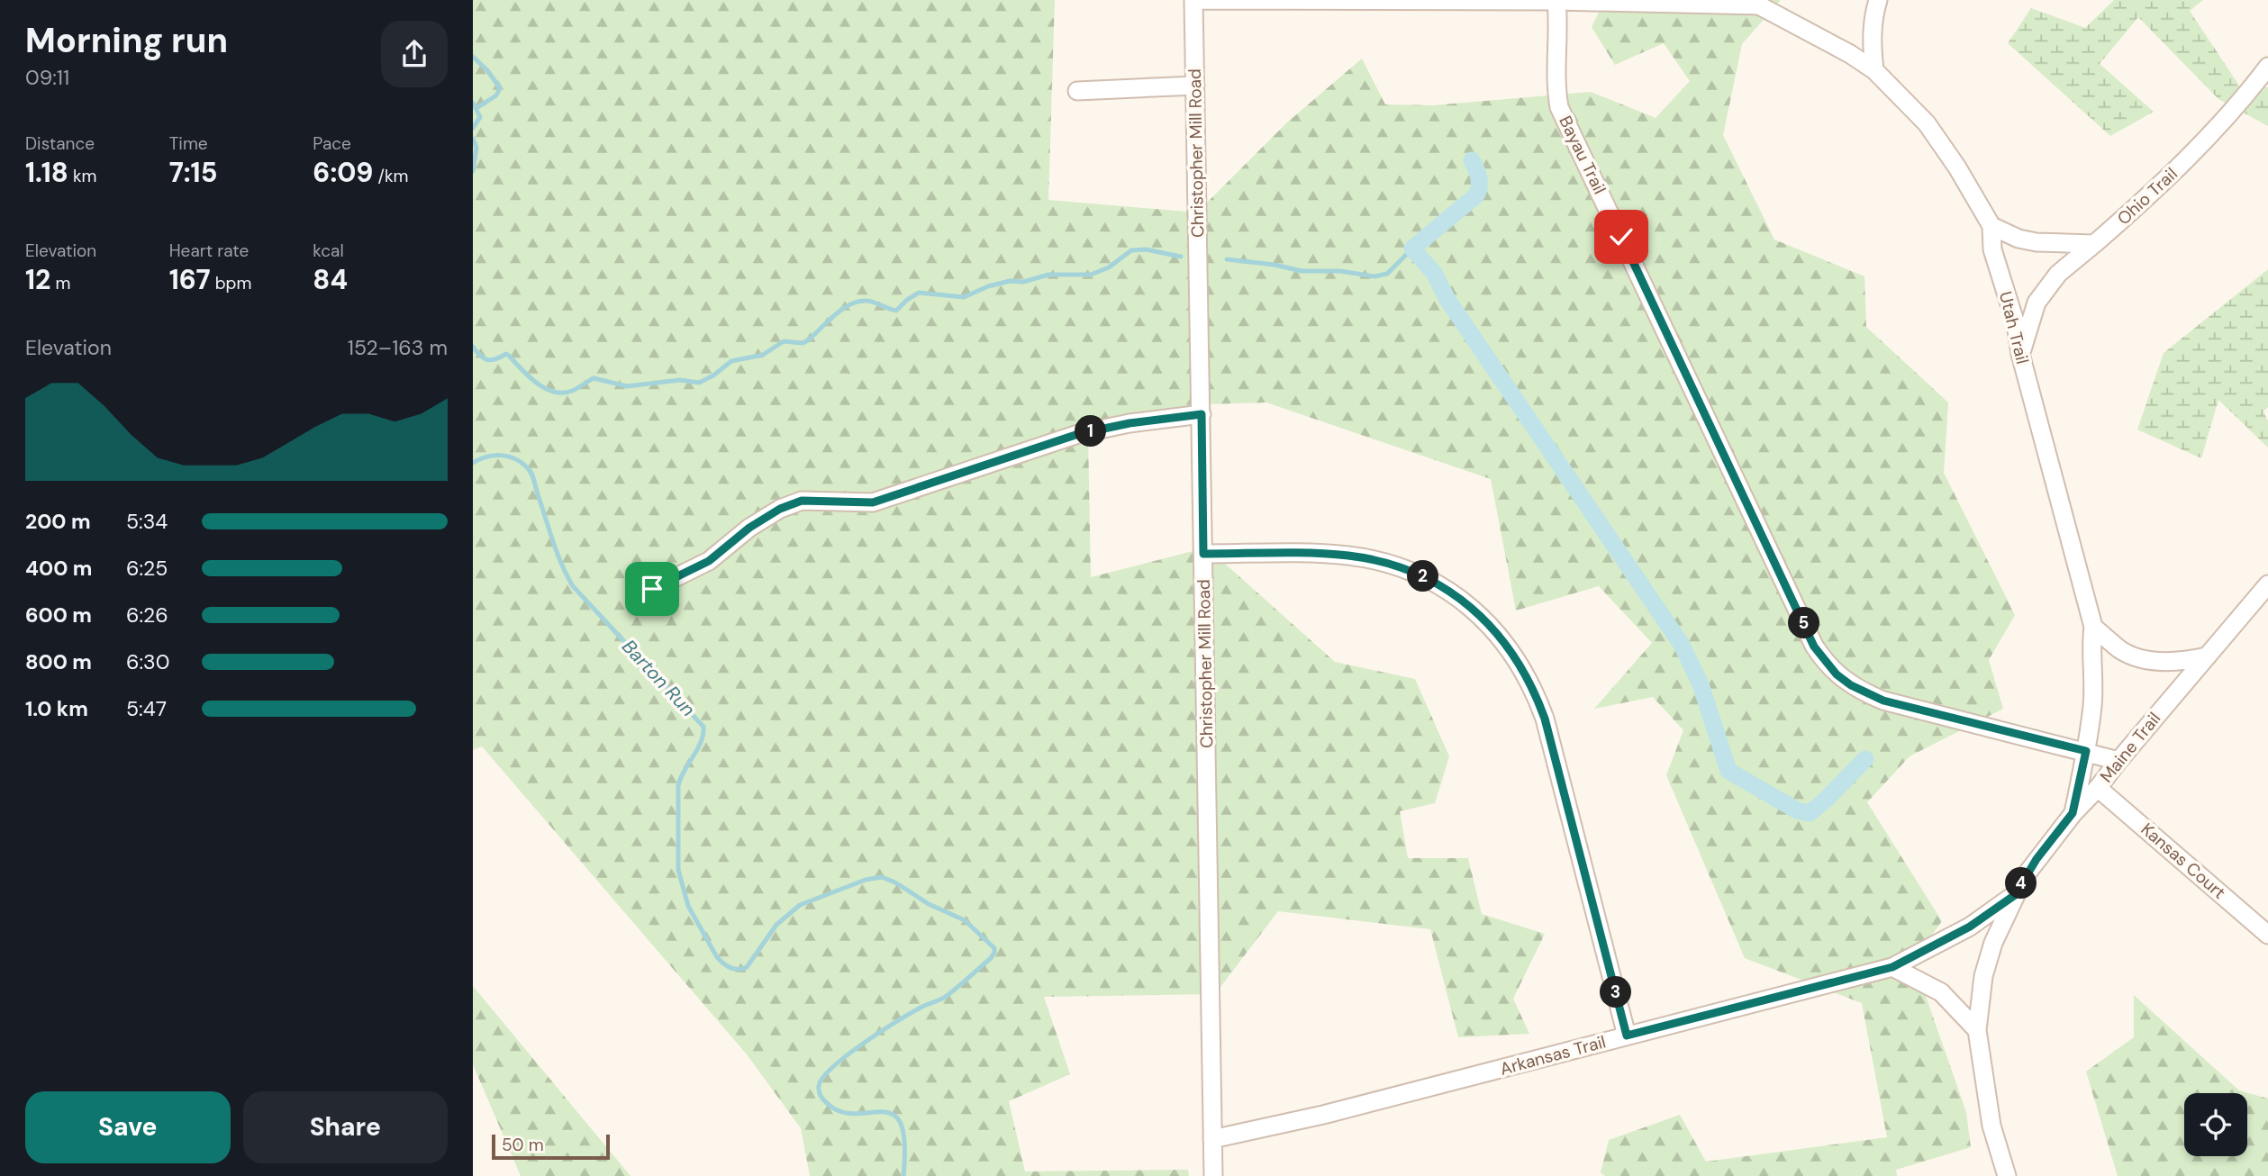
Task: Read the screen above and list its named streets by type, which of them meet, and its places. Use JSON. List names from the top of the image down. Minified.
{"streets":{"street":["Christopher Mill Road","Bayau Trail","Ohio Trail","Utah Trail","Maine Trail","Kansas Court","Arkansas Trail"]},"crossings":[["Christopher Mill Road","Utah Trail"],["Christopher Mill Road","Arkansas Trail"],["Bayau Trail","Utah Trail"],["Ohio Trail","Utah Trail"],["Utah Trail","Maine Trail"],["Maine Trail","Kansas Court"],["Maine Trail","Arkansas Trail"]],"water":["Barton Run"],"scale_bar":"50 m","page":{"heading":["Morning run","09:11"],"stats":[["Distance","1.18 km"],["Time","7:15"],["Pace","6:09 /km"],["Elevation","12 m"],["Heart rate","167 bpm"],["kcal","84"]],"chart":["Elevation","152–163 m"],"pins":["1","2","5","4","3"],"list":[{"name":"200 m","note":"5:34"},{"name":"400 m","note":"6:25"},{"name":"600 m","note":"6:26"},{"name":"800 m","note":"6:30"},{"name":"1.0 km","note":"5:47"}],"buttons":["Save","Share"],"scale":"50 m"}}
